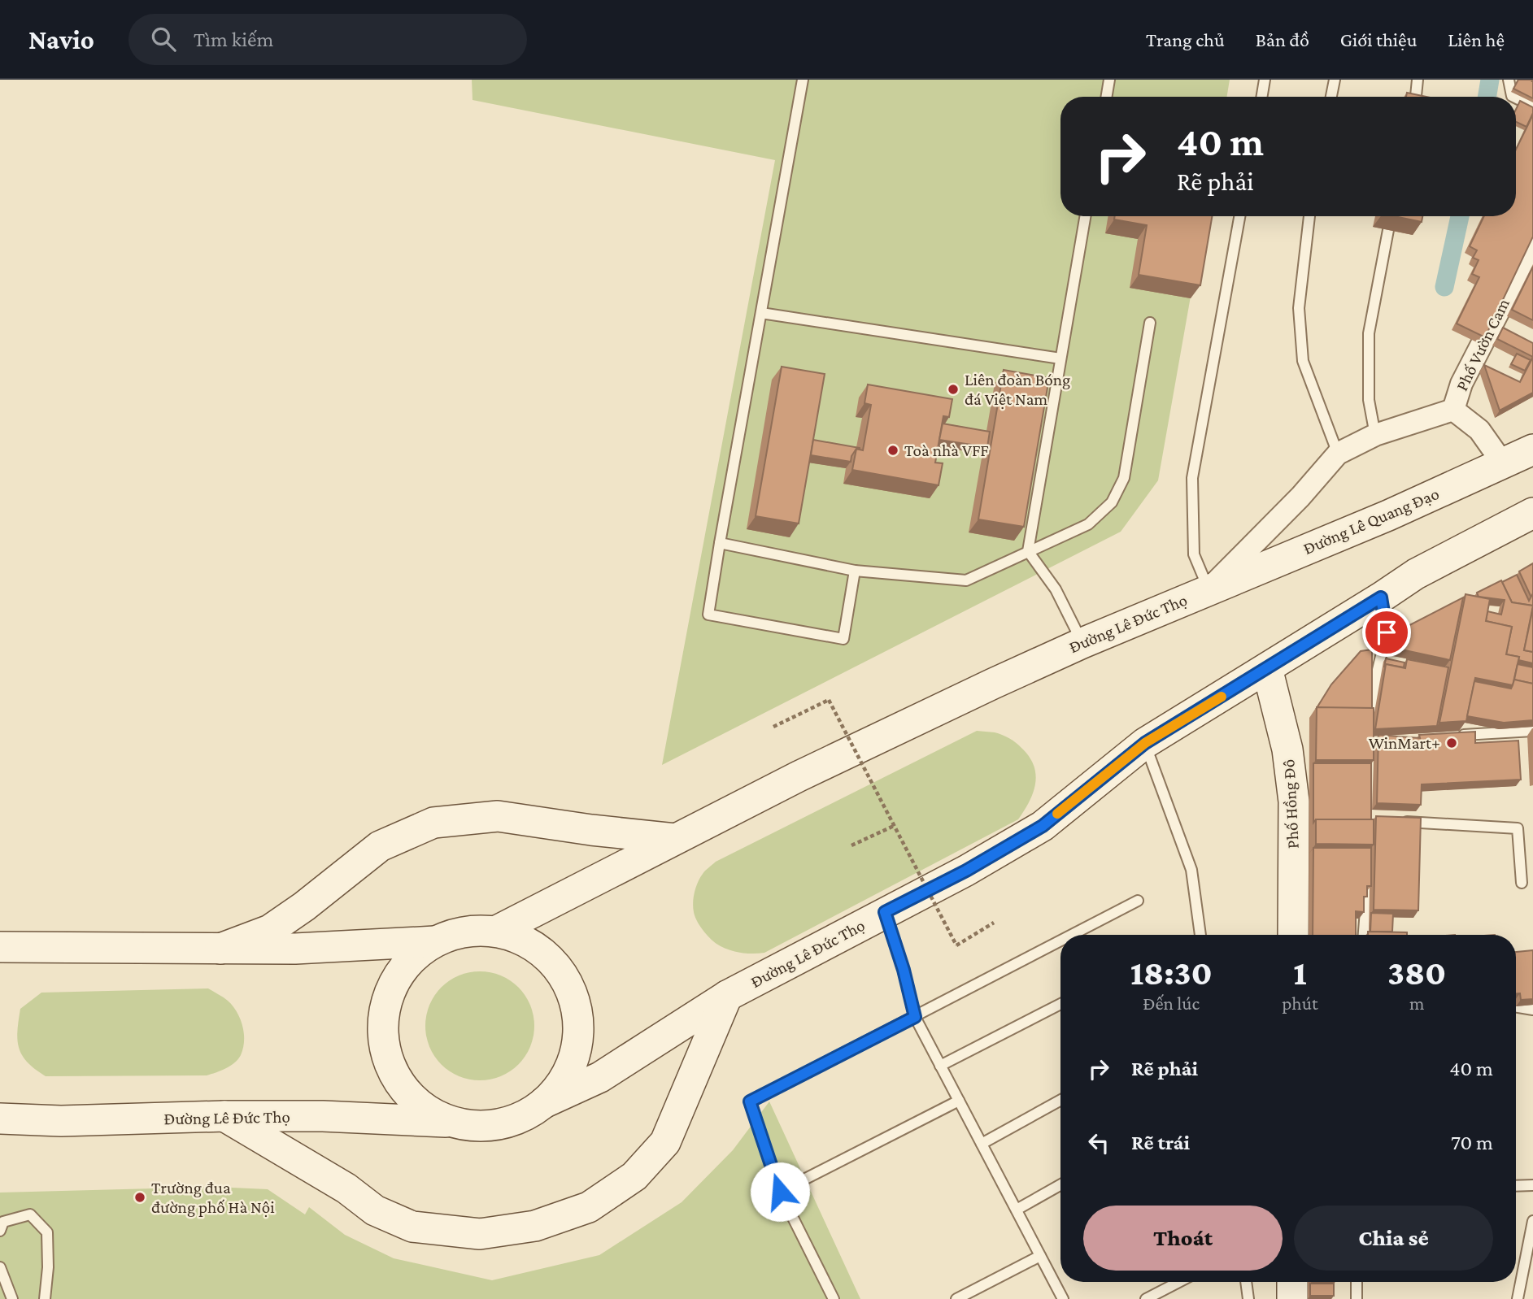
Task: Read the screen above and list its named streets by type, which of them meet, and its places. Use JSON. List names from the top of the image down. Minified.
{"streets":{"main road":["Đường Lê Quang Đạo","Đường Lê Đức Thọ","Phố Hồng Đô"],"street":["Phố Vườn Cam"]},"crossings":[["Phố Vườn Cam","Đường Lê Quang Đạo"],["Đường Lê Quang Đạo","Đường Lê Đức Thọ"],["Đường Lê Đức Thọ","Phố Hồng Đô"]],"places":["Liên đoàn Bóng đá Việt Nam","Toà nhà VFF","WinMart+","Trường đua đường phố Hà Nội"],"page":{"header":"Navio","search":"Tìm kiếm","nav":["Trang chủ","Bản đồ","Giới thiệu","Liên hệ"],"turn":["40 m","Rẽ phải"],"eta":["18:30","Đến lúc","1","phút","380","m"],"list":[{"name":"Rẽ phải","value":"40 m"},{"name":"Rẽ trái","value":"70 m"}],"buttons":["Thoát","Chia sẻ"]}}
